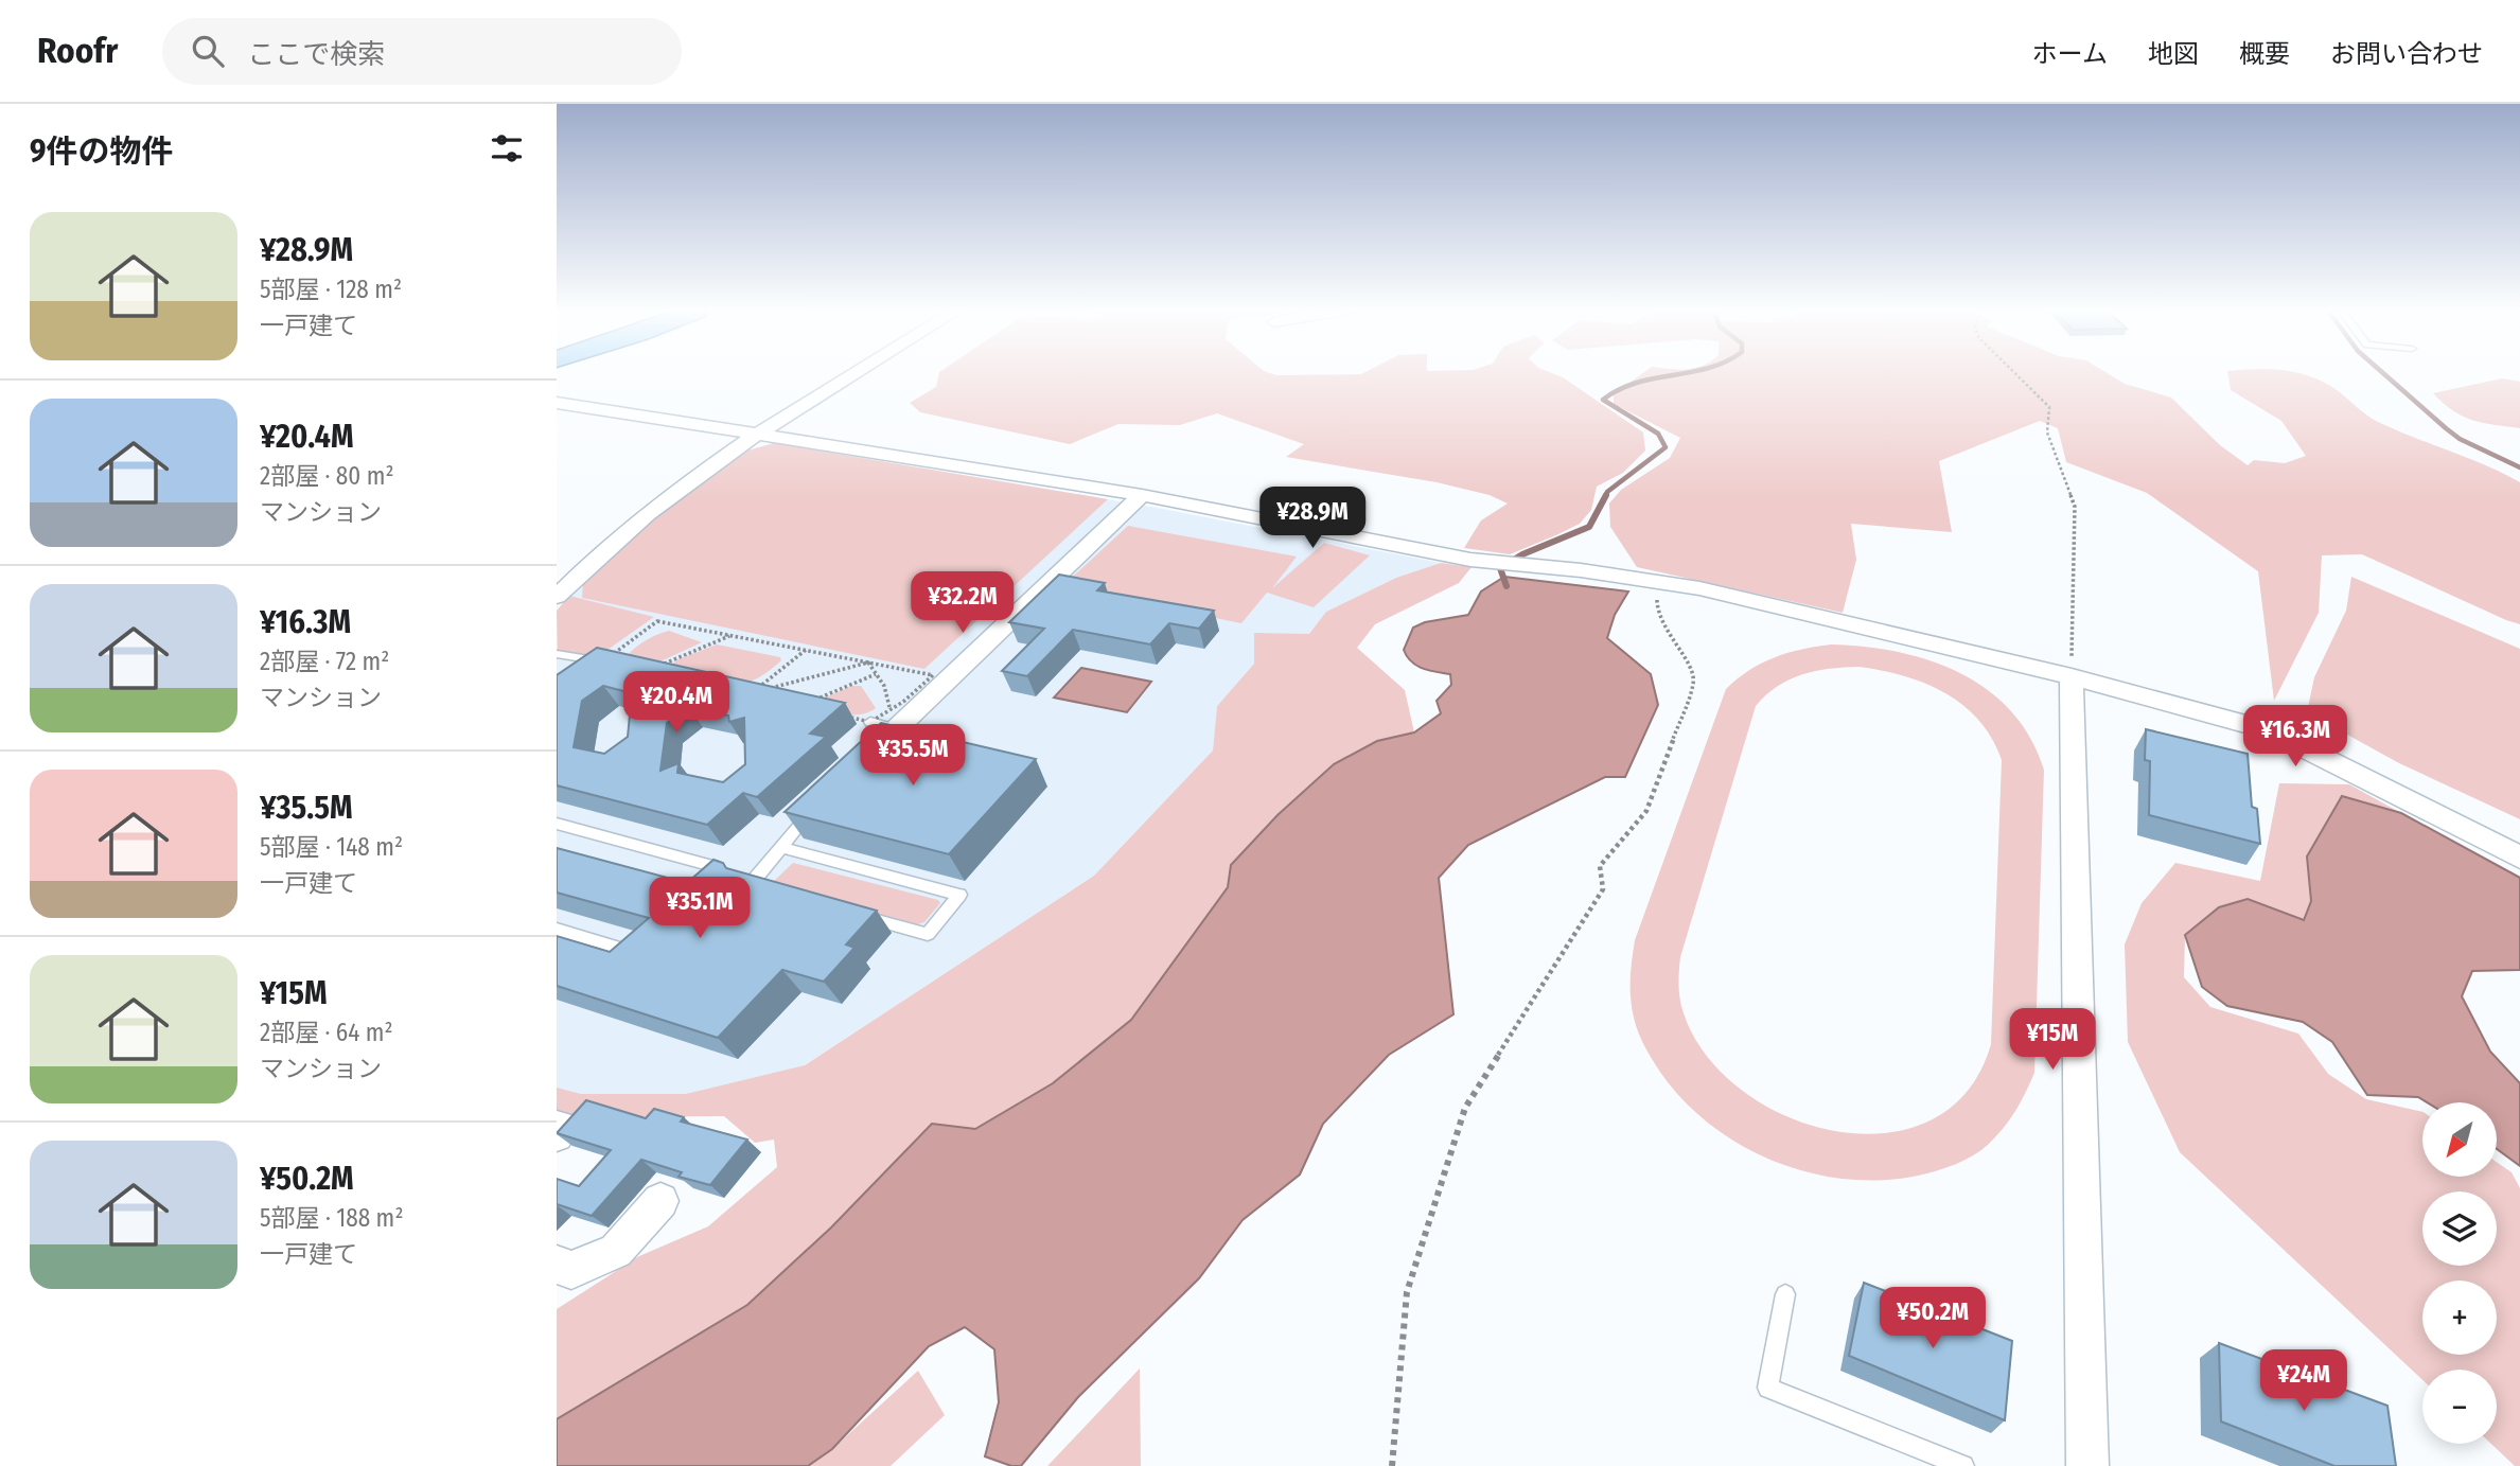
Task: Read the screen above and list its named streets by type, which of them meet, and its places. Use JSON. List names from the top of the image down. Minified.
{"north":"bottom left","page":{"header":"Roofr","search":"ここで検索","nav":["ホーム","地図","概要","お問い合わせ"],"heading":"9件の物件","list":[{"name":"¥28.9M","note":"5部屋 · 128 m² · 一戸建て"},{"name":"¥20.4M","note":"2部屋 · 80 m² · マンション"},{"name":"¥16.3M","note":"2部屋 · 72 m² · マンション"},{"name":"¥35.5M","note":"5部屋 · 148 m² · 一戸建て"},{"name":"¥15M","note":"2部屋 · 64 m² · マンション"},{"name":"¥50.2M","note":"5部屋 · 188 m² · 一戸建て"}],"price":["¥28.9M","¥32.2M","¥20.4M","¥16.3M","¥35.5M","¥35.1M","¥15M","¥50.2M","¥24M"],"map_buttons":["+","−"]}}
